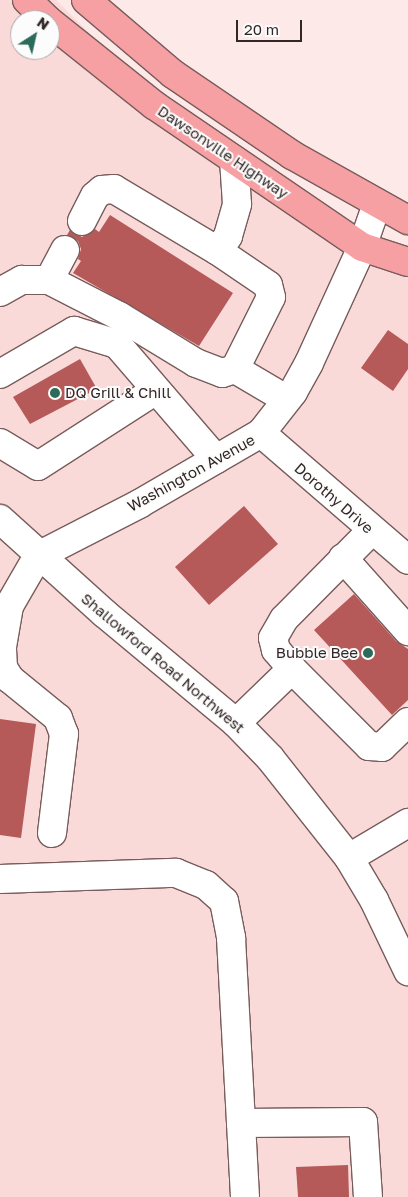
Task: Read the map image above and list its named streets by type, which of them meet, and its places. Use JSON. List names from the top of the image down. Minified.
{"streets":{"main road":["Dawsonville Highway"],"street":["Washington Avenue","Dorothy Drive","Shallowford Road Northwest"]},"crossings":[["Dawsonville Highway","Washington Avenue"],["Washington Avenue","Dorothy Drive"],["Washington Avenue","Shallowford Road Northwest"]],"places":["DQ Grill & Chill","Bubble Bee"],"scale_bar":"20 m","north":"top right"}
